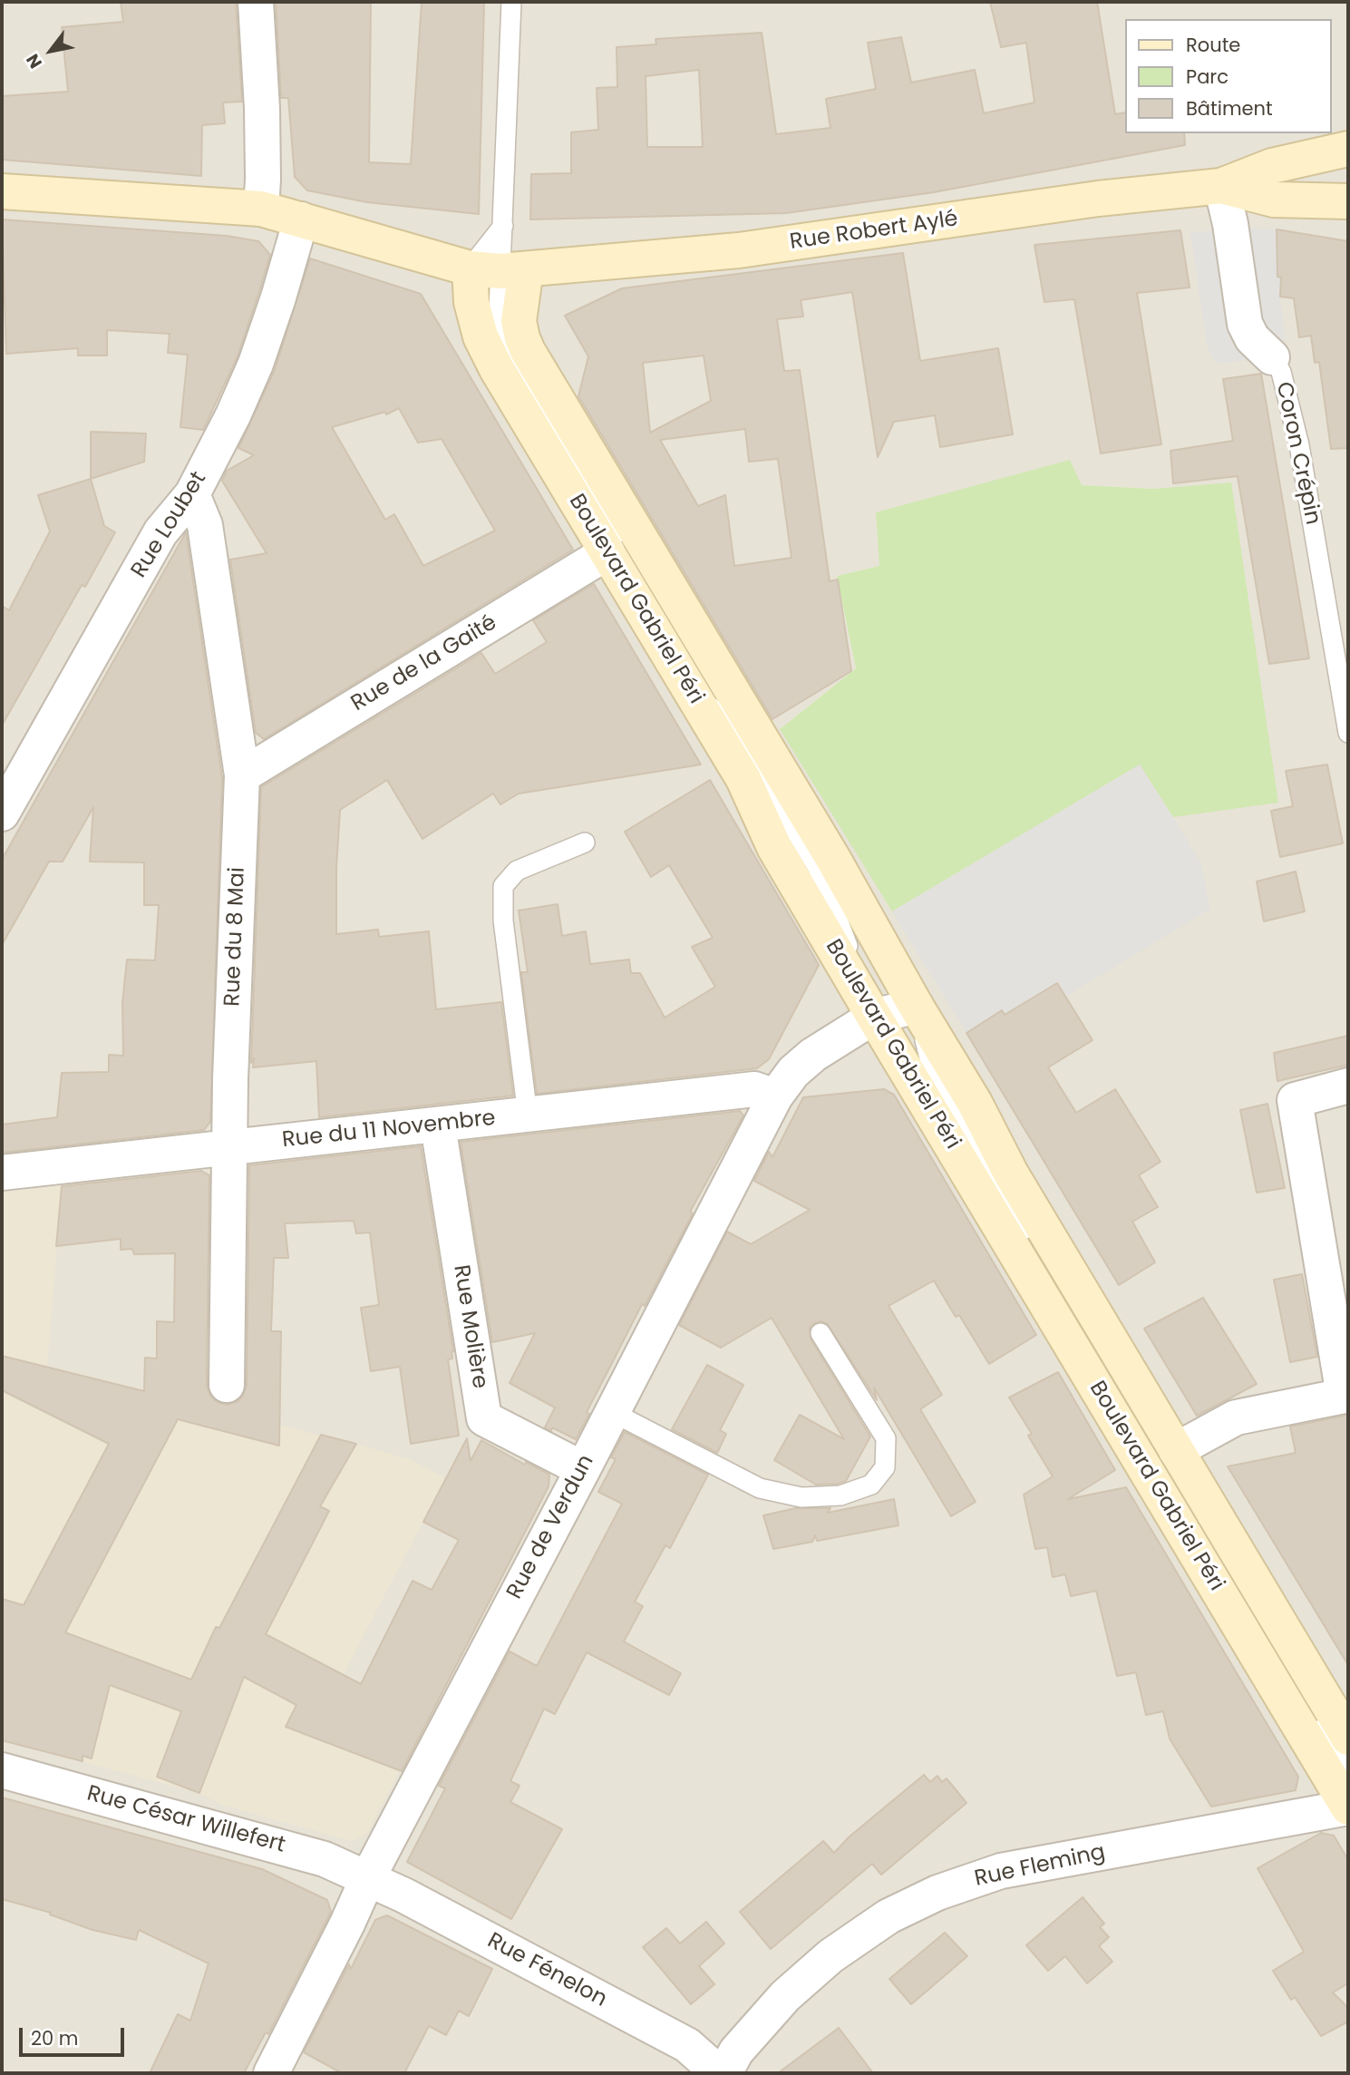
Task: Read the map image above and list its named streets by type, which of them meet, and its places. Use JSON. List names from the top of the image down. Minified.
{"streets":{"main road":["Rue Robert Aylé","Boulevard Gabriel Péri"],"street":["Coron Crépin","Rue Loubet","Rue de la Gaité","Rue du 8 Mai","Rue du 11 Novembre","Rue Molière","Rue de Verdun","Rue César Willefert","Rue Fleming","Rue Fénelon"]},"crossings":[["Rue Robert Aylé","Coron Crépin"],["Rue Robert Aylé","Boulevard Gabriel Péri"],["Rue Loubet","Rue du 8 Mai"],["Boulevard Gabriel Péri","Rue de la Gaité"],["Boulevard Gabriel Péri","Rue de Verdun"],["Boulevard Gabriel Péri","Rue Fleming"],["Rue de la Gaité","Rue du 8 Mai"],["Rue du 8 Mai","Rue du 11 Novembre"],["Rue du 11 Novembre","Rue Molière"],["Rue du 11 Novembre","Rue de Verdun"],["Rue Molière","Rue de Verdun"],["Rue de Verdun","Rue César Willefert"],["Rue de Verdun","Rue Fénelon"],["Rue César Willefert","Rue Fénelon"]],"legend":["Route","Parc","Bâtiment"],"scale_bar":"20 m","north":"bottom left"}
